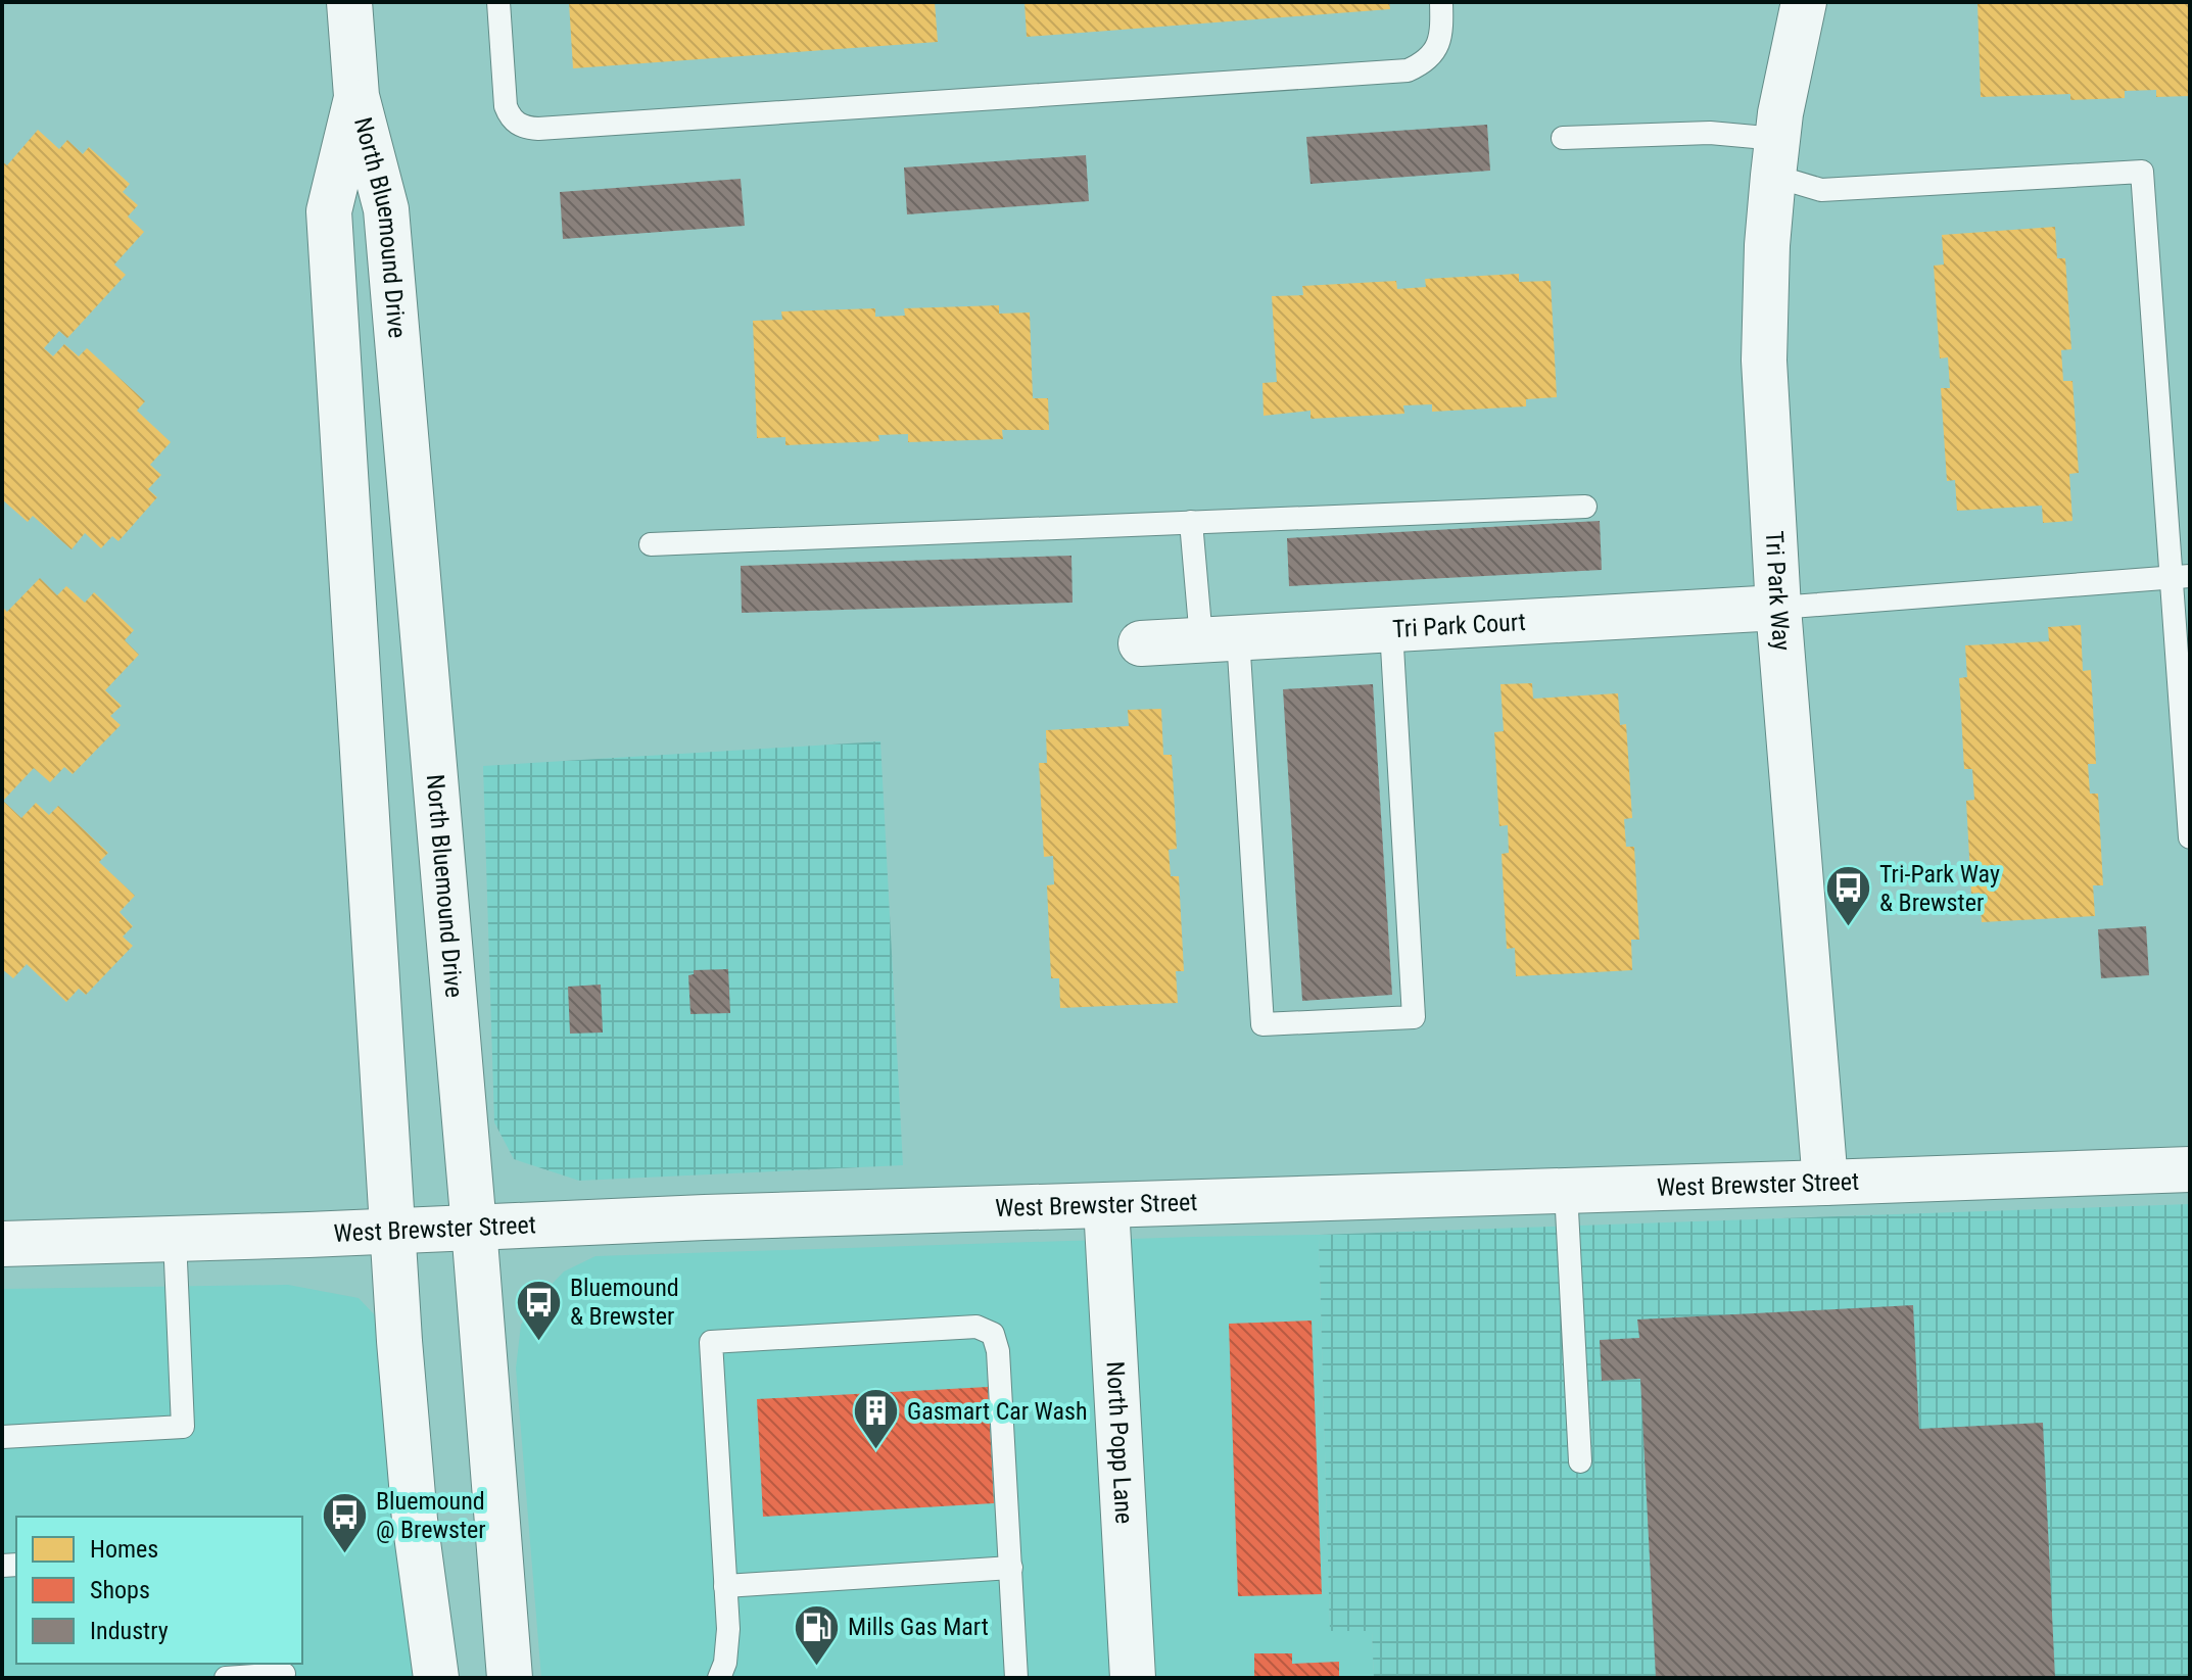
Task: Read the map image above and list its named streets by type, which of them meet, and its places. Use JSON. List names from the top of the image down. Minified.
{"streets":{"street":["North Bluemound Drive","Tri Park Way","Tri Park Court","West Brewster Street","North Popp Lane"]},"crossings":[["North Bluemound Drive","West Brewster Street"],["Tri Park Way","Tri Park Court"],["Tri Park Way","West Brewster Street"],["West Brewster Street","North Popp Lane"]],"places":{"bus stop":["Tri-Park Way & Brewster","Bluemound & Brewster","Bluemound @ Brewster"],"building":["Gasmart Car Wash"],"fuel station":["Mills Gas Mart"]},"legend":["Homes","Shops","Industry"]}
